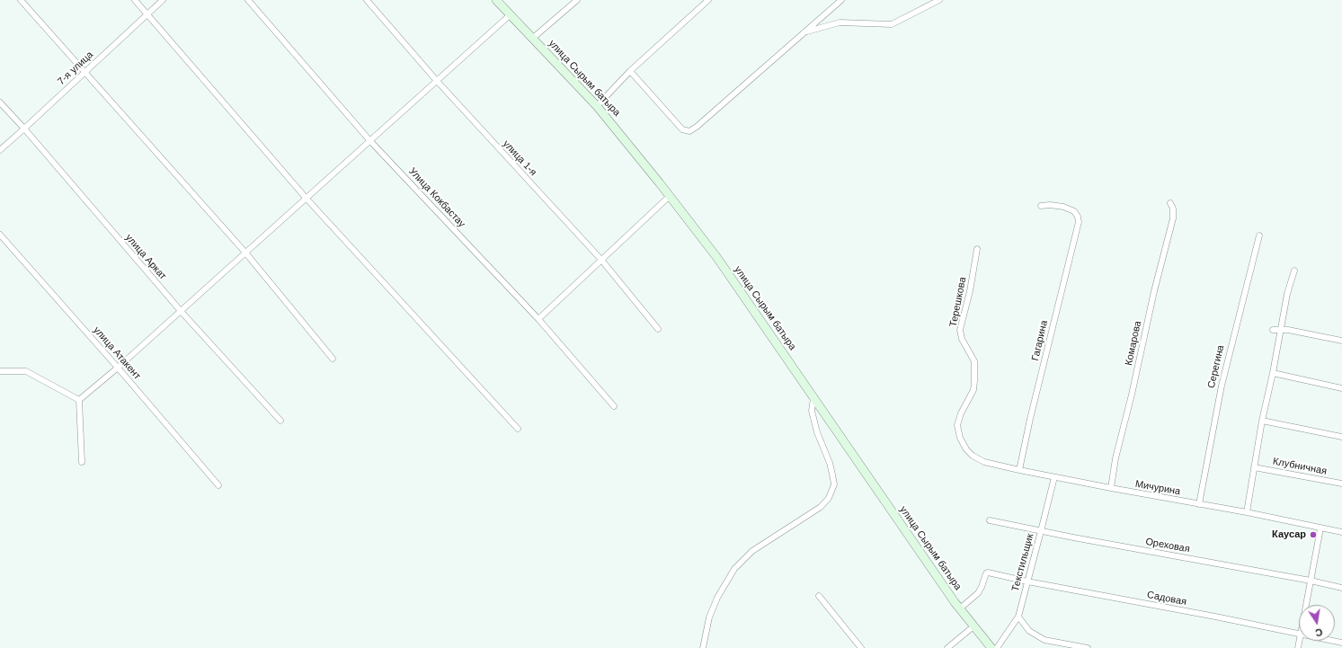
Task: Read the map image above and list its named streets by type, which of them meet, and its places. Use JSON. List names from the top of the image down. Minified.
{"streets":{"street":["7-я улица","улица Сырым батыра","улица 1-я","Улица Кокбастау","улица Аркат","Терешкова","Гагарина","Комарова","улица Атакент","Серегина","Клубничная","Мичурина","Ореховая","Текстильщик","Садовая"]},"crossings":[["7-я улица","улица Аркат"],["улица Сырым батыра","Садовая"],["Терешкова","Мичурина"],["Гагарина","Мичурина"],["Комарова","Мичурина"],["Серегина","Мичурина"],["Мичурина","Текстильщик"],["Ореховая","Текстильщик"],["Текстильщик","Садовая"]],"places":["Каусар"],"north":"bottom"}
